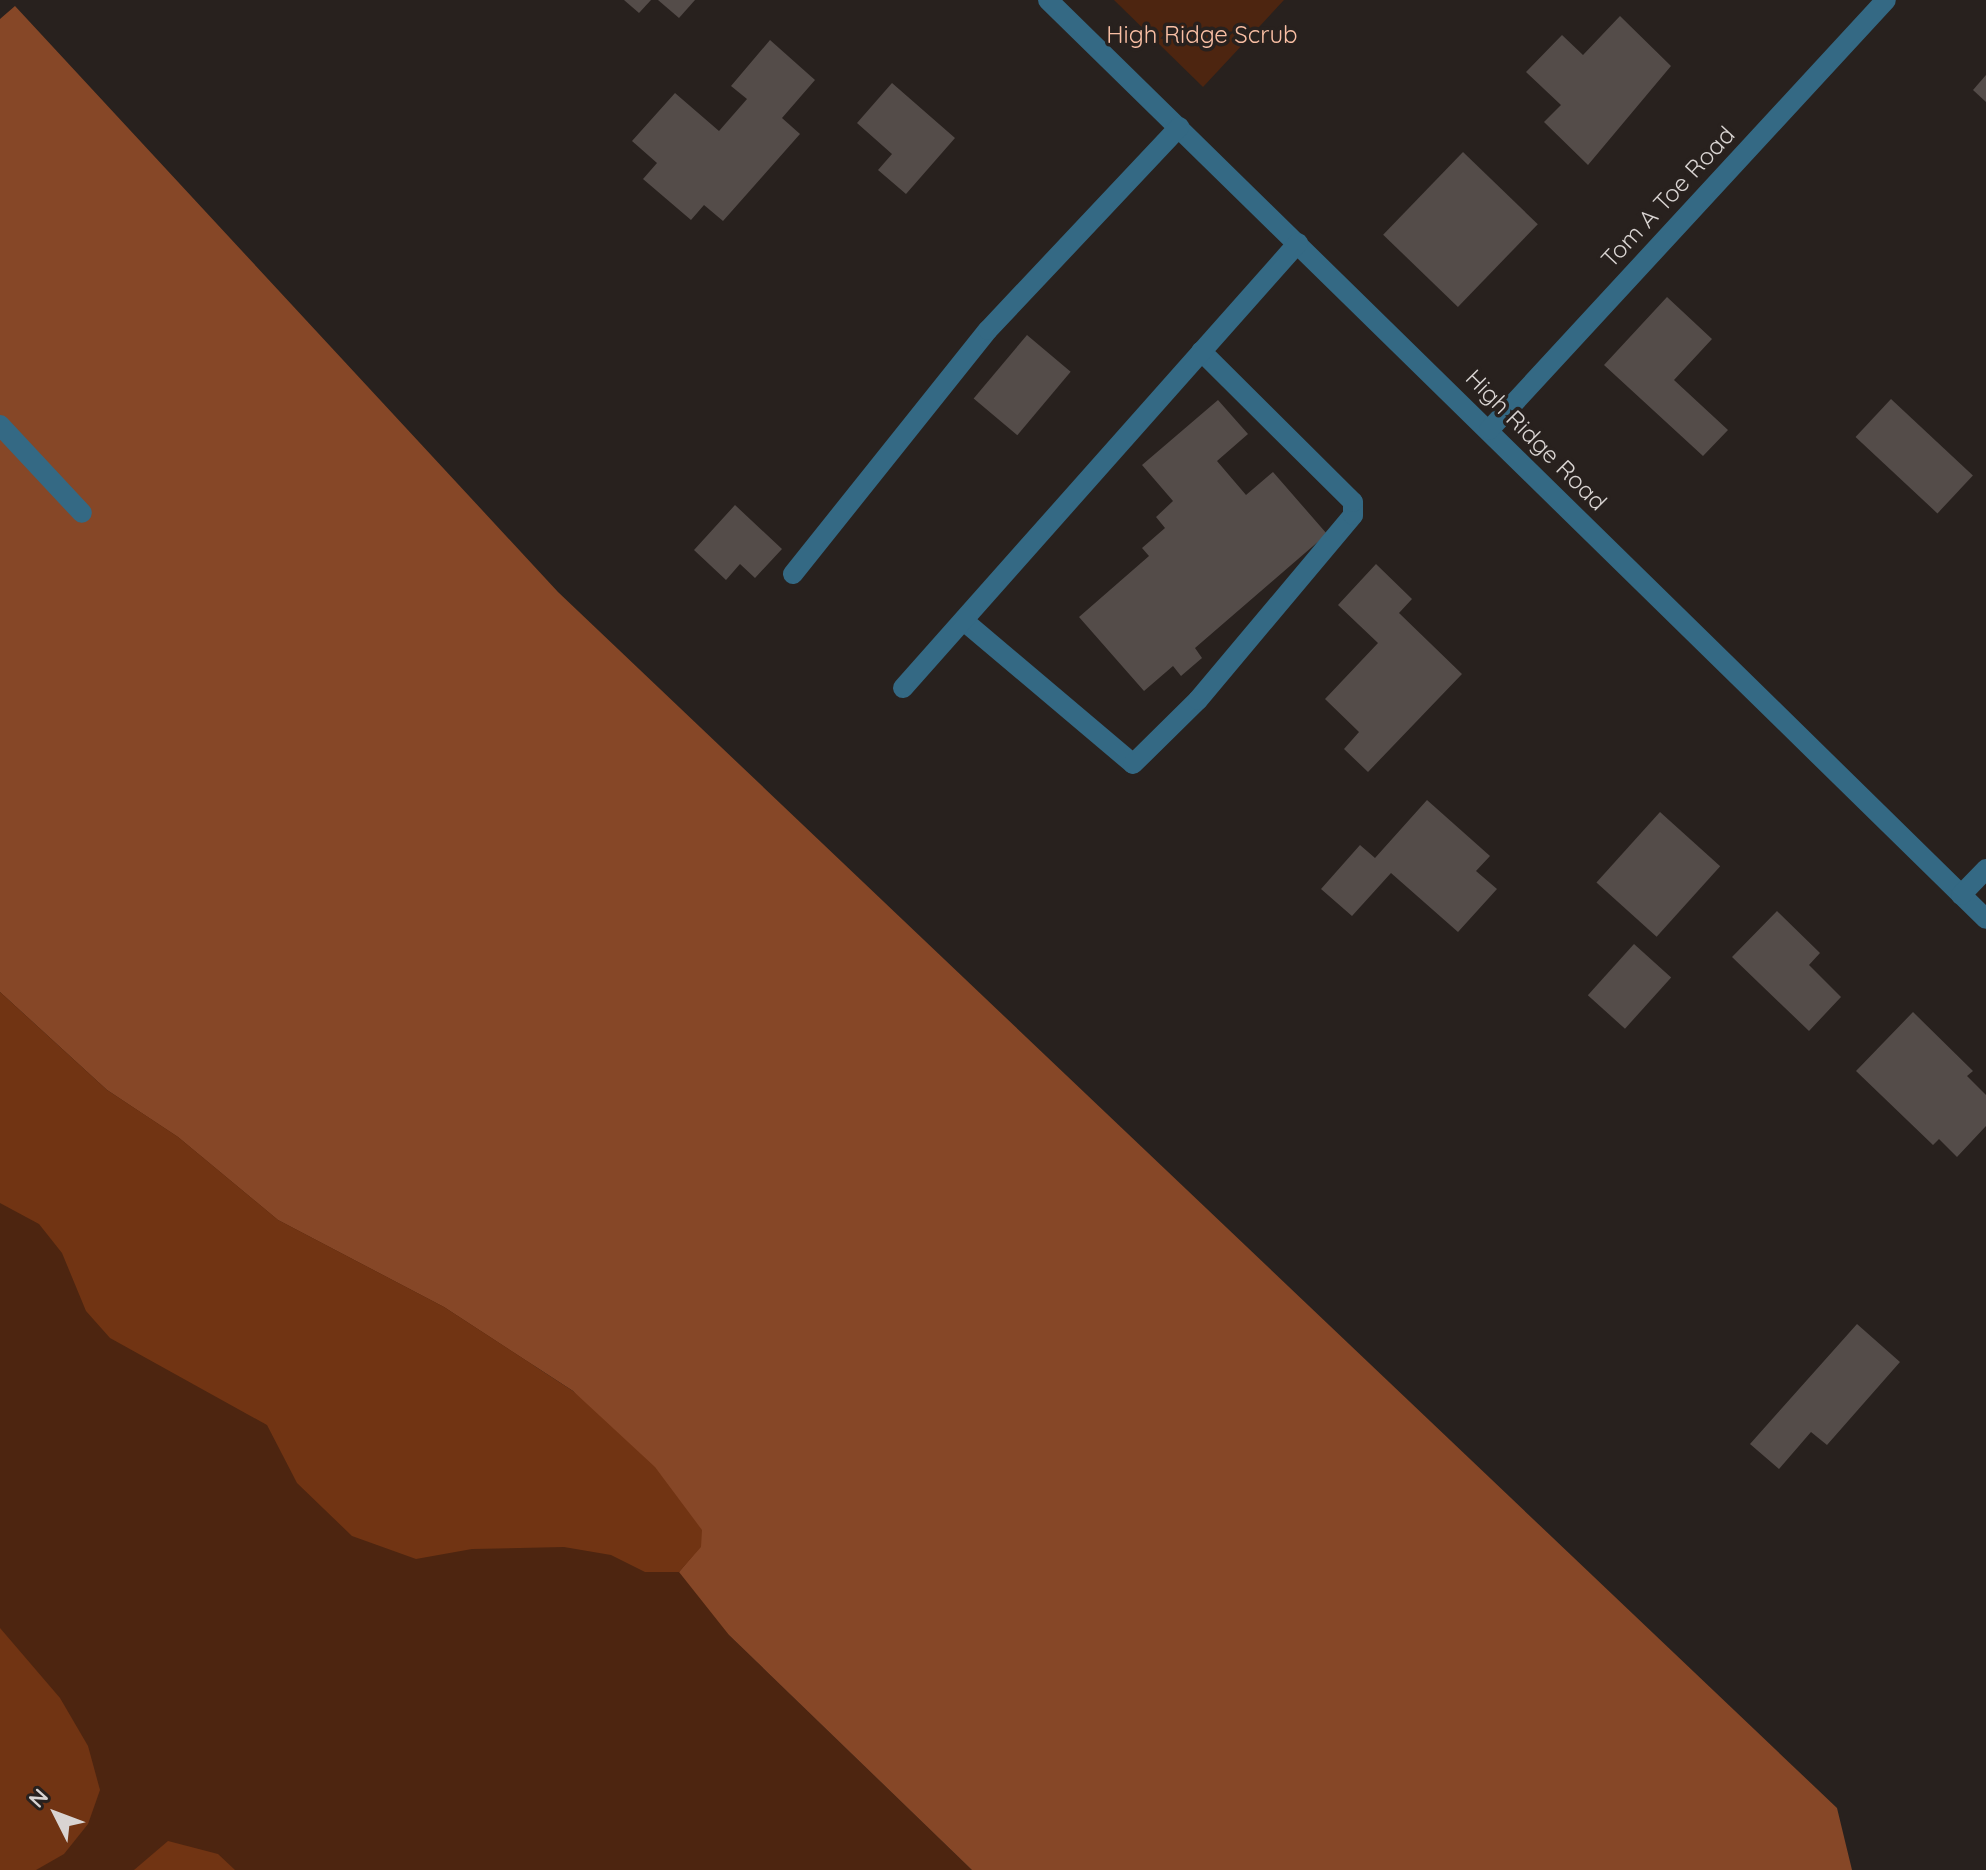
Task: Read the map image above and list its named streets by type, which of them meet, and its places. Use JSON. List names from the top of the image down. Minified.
{"streets":{"street":["Tom A Toe Road","High Ridge Road"]},"crossings":[["Tom A Toe Road","High Ridge Road"]],"parks":["High Ridge Scrub"],"north":"top left"}
